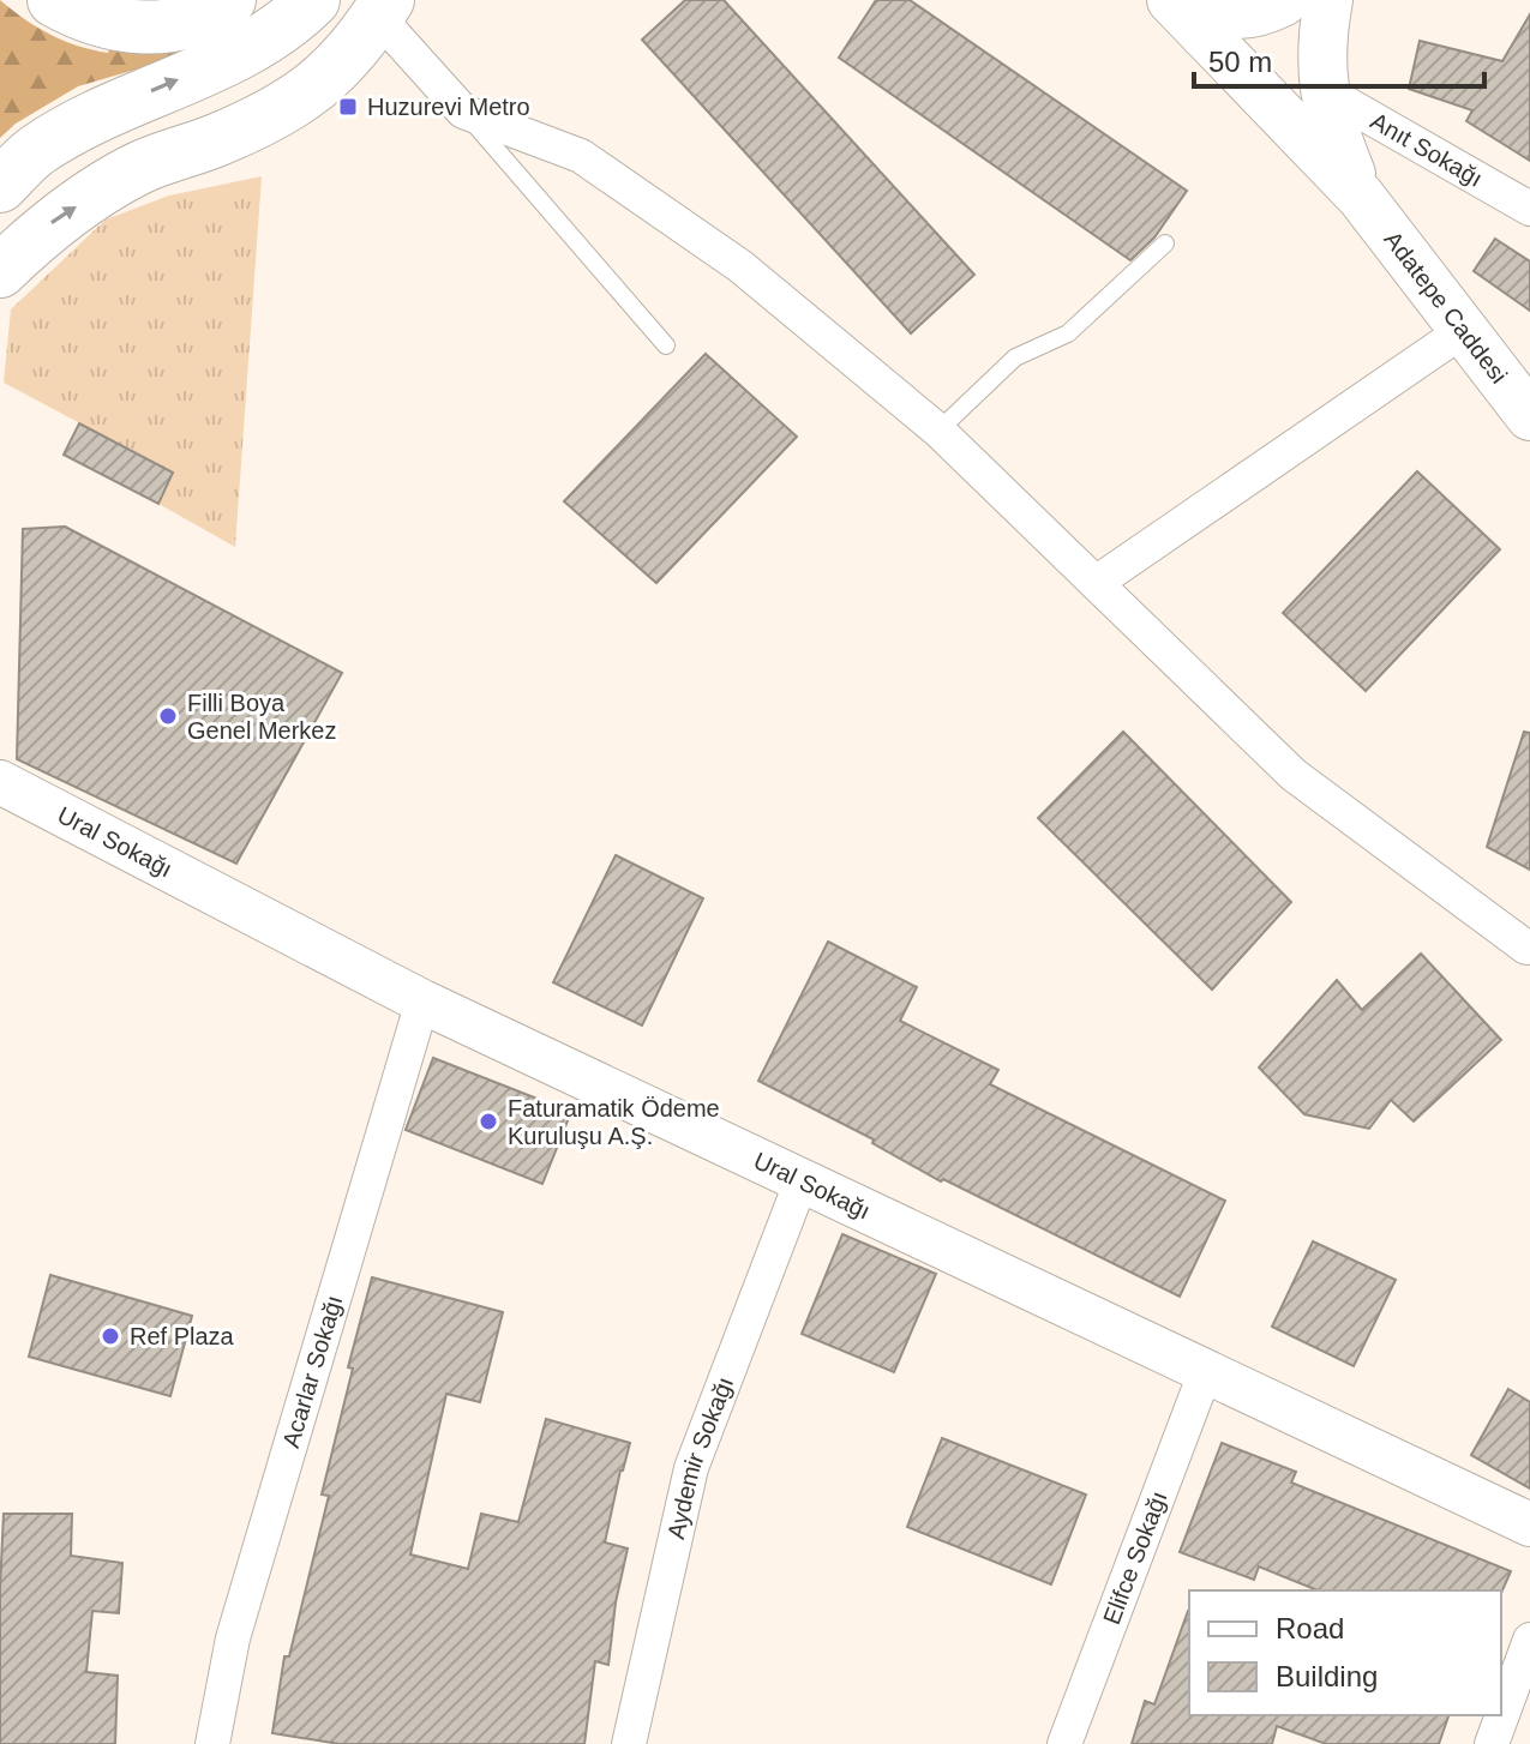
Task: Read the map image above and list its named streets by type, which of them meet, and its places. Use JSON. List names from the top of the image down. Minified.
{"streets":{"main road":["Adatepe Caddesi"],"street":["Anıt Sokağı","Ural Sokağı","Acarlar Sokağı","Aydemir Sokağı","Elifce Sokağı"]},"crossings":[["Anıt Sokağı","Adatepe Caddesi"],["Ural Sokağı","Acarlar Sokağı"],["Ural Sokağı","Aydemir Sokağı"],["Ural Sokağı","Elifce Sokağı"]],"places":{"transit":["Huzurevi Metro"],"other":["Filli Boya Genel Merkez","Faturamatik Ödeme Kuruluşu A.Ş.","Ref Plaza"]},"legend":["Road","Building"],"scale_bar":"50 m"}
